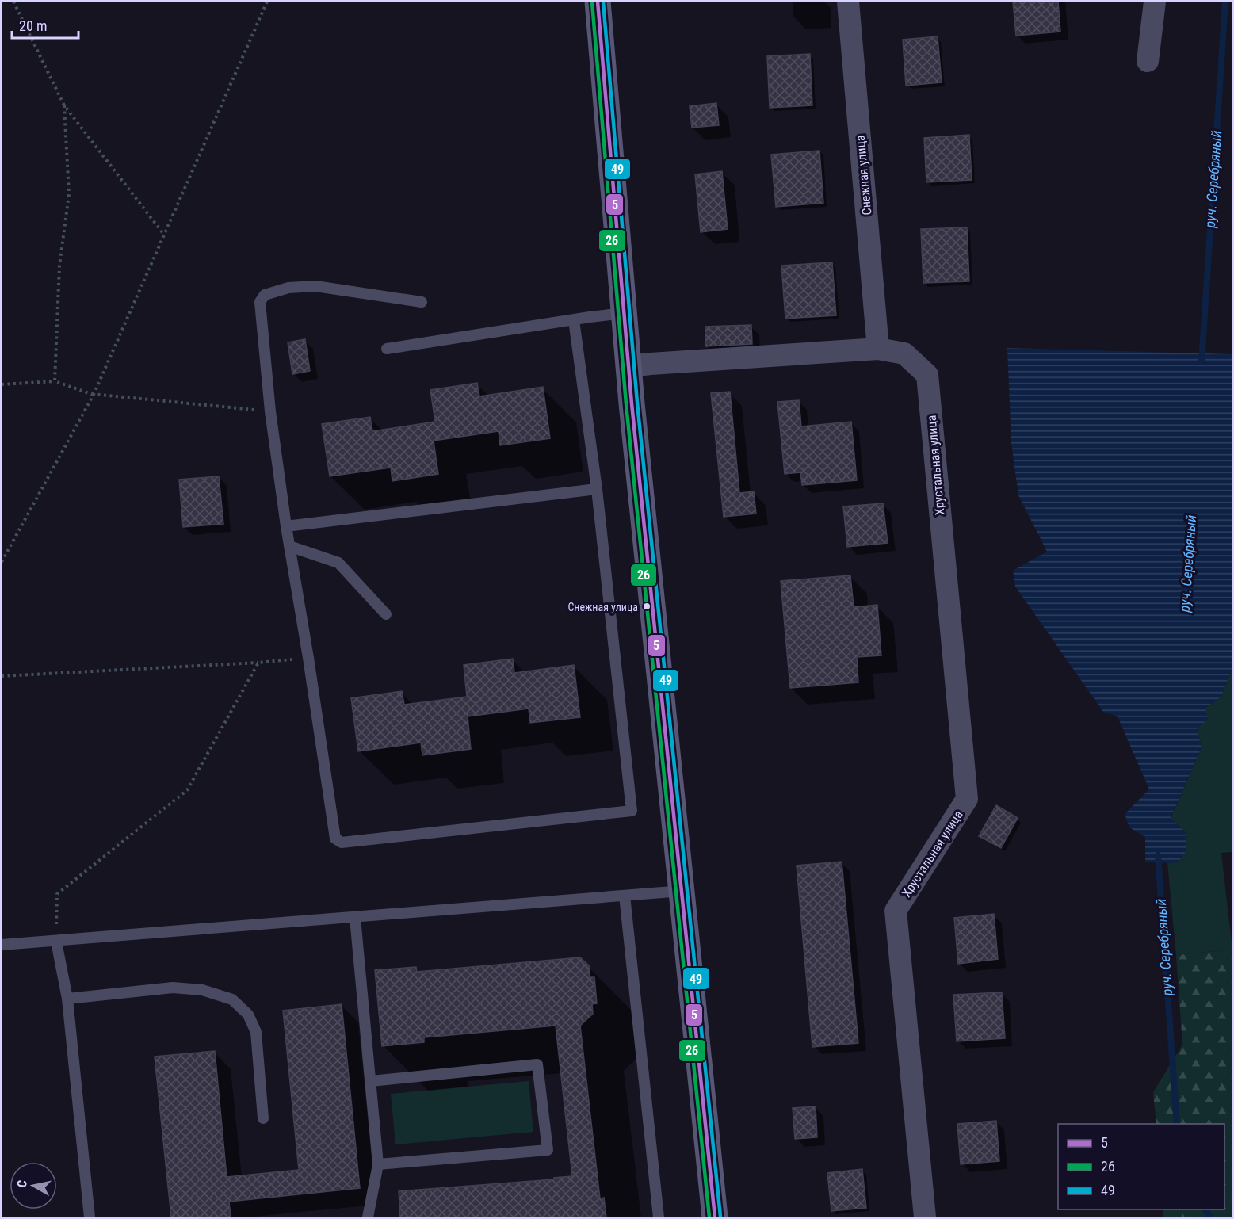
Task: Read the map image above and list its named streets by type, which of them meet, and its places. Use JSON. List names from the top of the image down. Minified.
{"streets":{"street":["Снежная улица","Хрустальная улица"]},"crossings":[["Снежная улица","Хрустальная улица"]],"water":["руч. Серебряный"],"places":["Снежная улица"],"lines":["transit line 5","transit line 49","transit line 26"],"legend":["5","26","49"],"scale_bar":"20 m","north":"left"}
